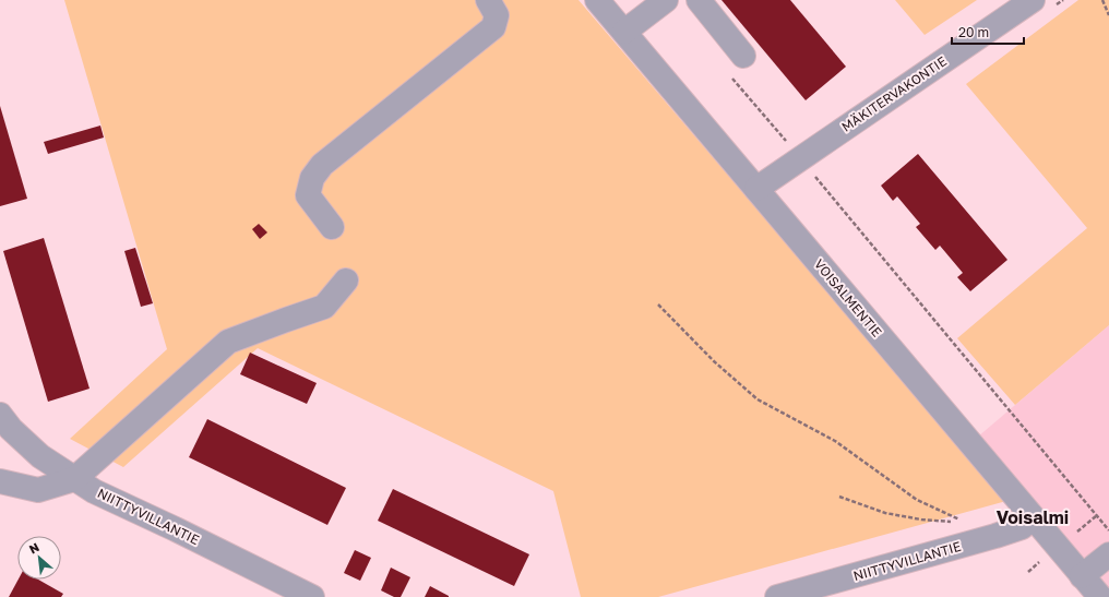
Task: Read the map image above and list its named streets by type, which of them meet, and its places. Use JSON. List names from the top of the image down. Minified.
{"streets":{"street":["MÄKITERVAKONTIE","VOISALMENTIE","NIITTYVILLANTIE"]},"crossings":[["MÄKITERVAKONTIE","VOISALMENTIE"],["VOISALMENTIE","NIITTYVILLANTIE"]],"districts":["Voisalmi"],"scale_bar":"20 m","north":"top left"}
